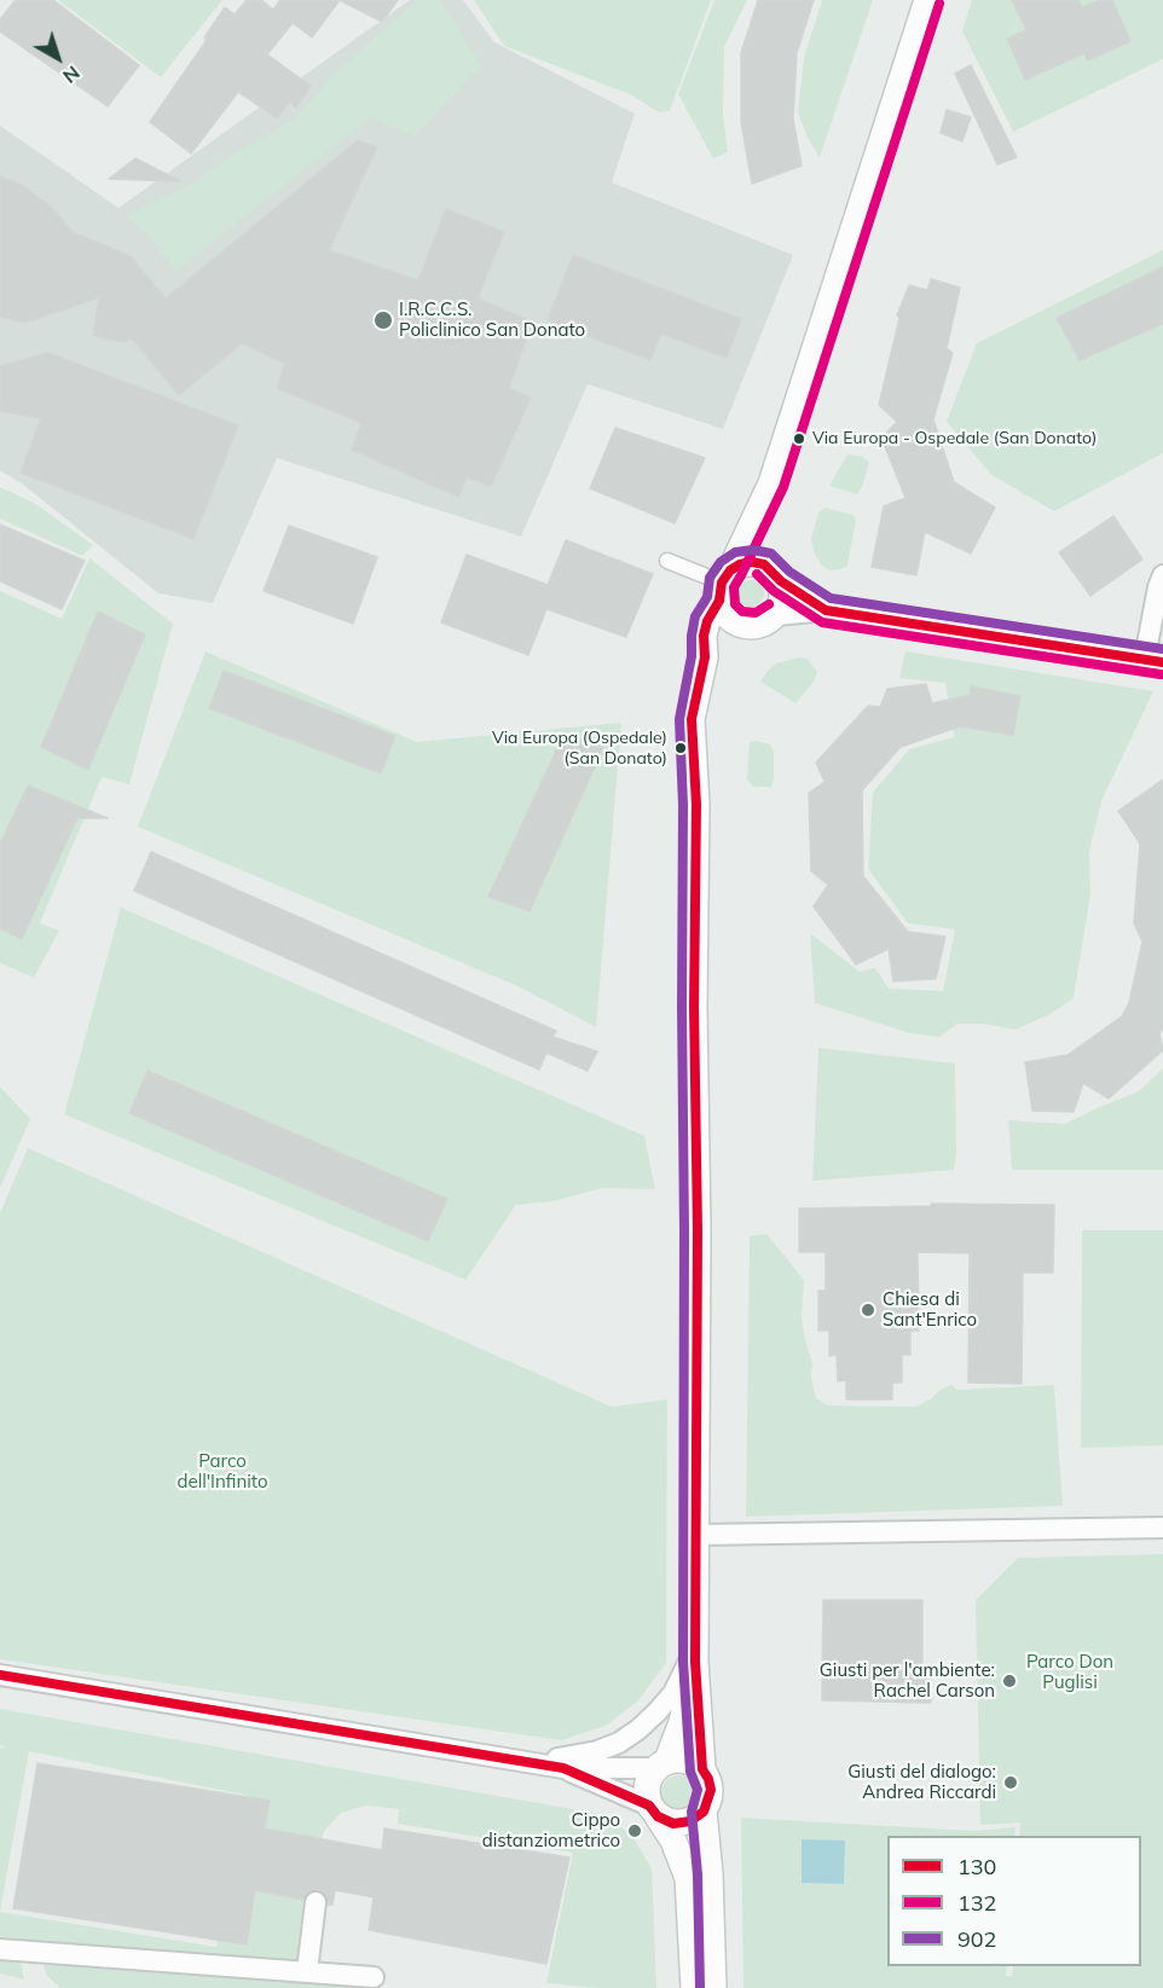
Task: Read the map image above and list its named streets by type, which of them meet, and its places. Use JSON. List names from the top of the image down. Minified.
{"parks":["Parco dell'Infinito","Parco Don Puglisi"],"places":["I.R.C.C.S. Policlinico San Donato","Via Europa - Ospedale (San Donato)","Via Europa (Ospedale) (San Donato)","Chiesa di Sant'Enrico","Giusti per l'ambiente: Rachel Carson","Giusti del dialogo: Andrea Riccardi","Cippo distanziometrico"],"lines":["transit line 132","transit line 902","transit line 130"],"legend":["130","132","902"],"north":"bottom right"}
